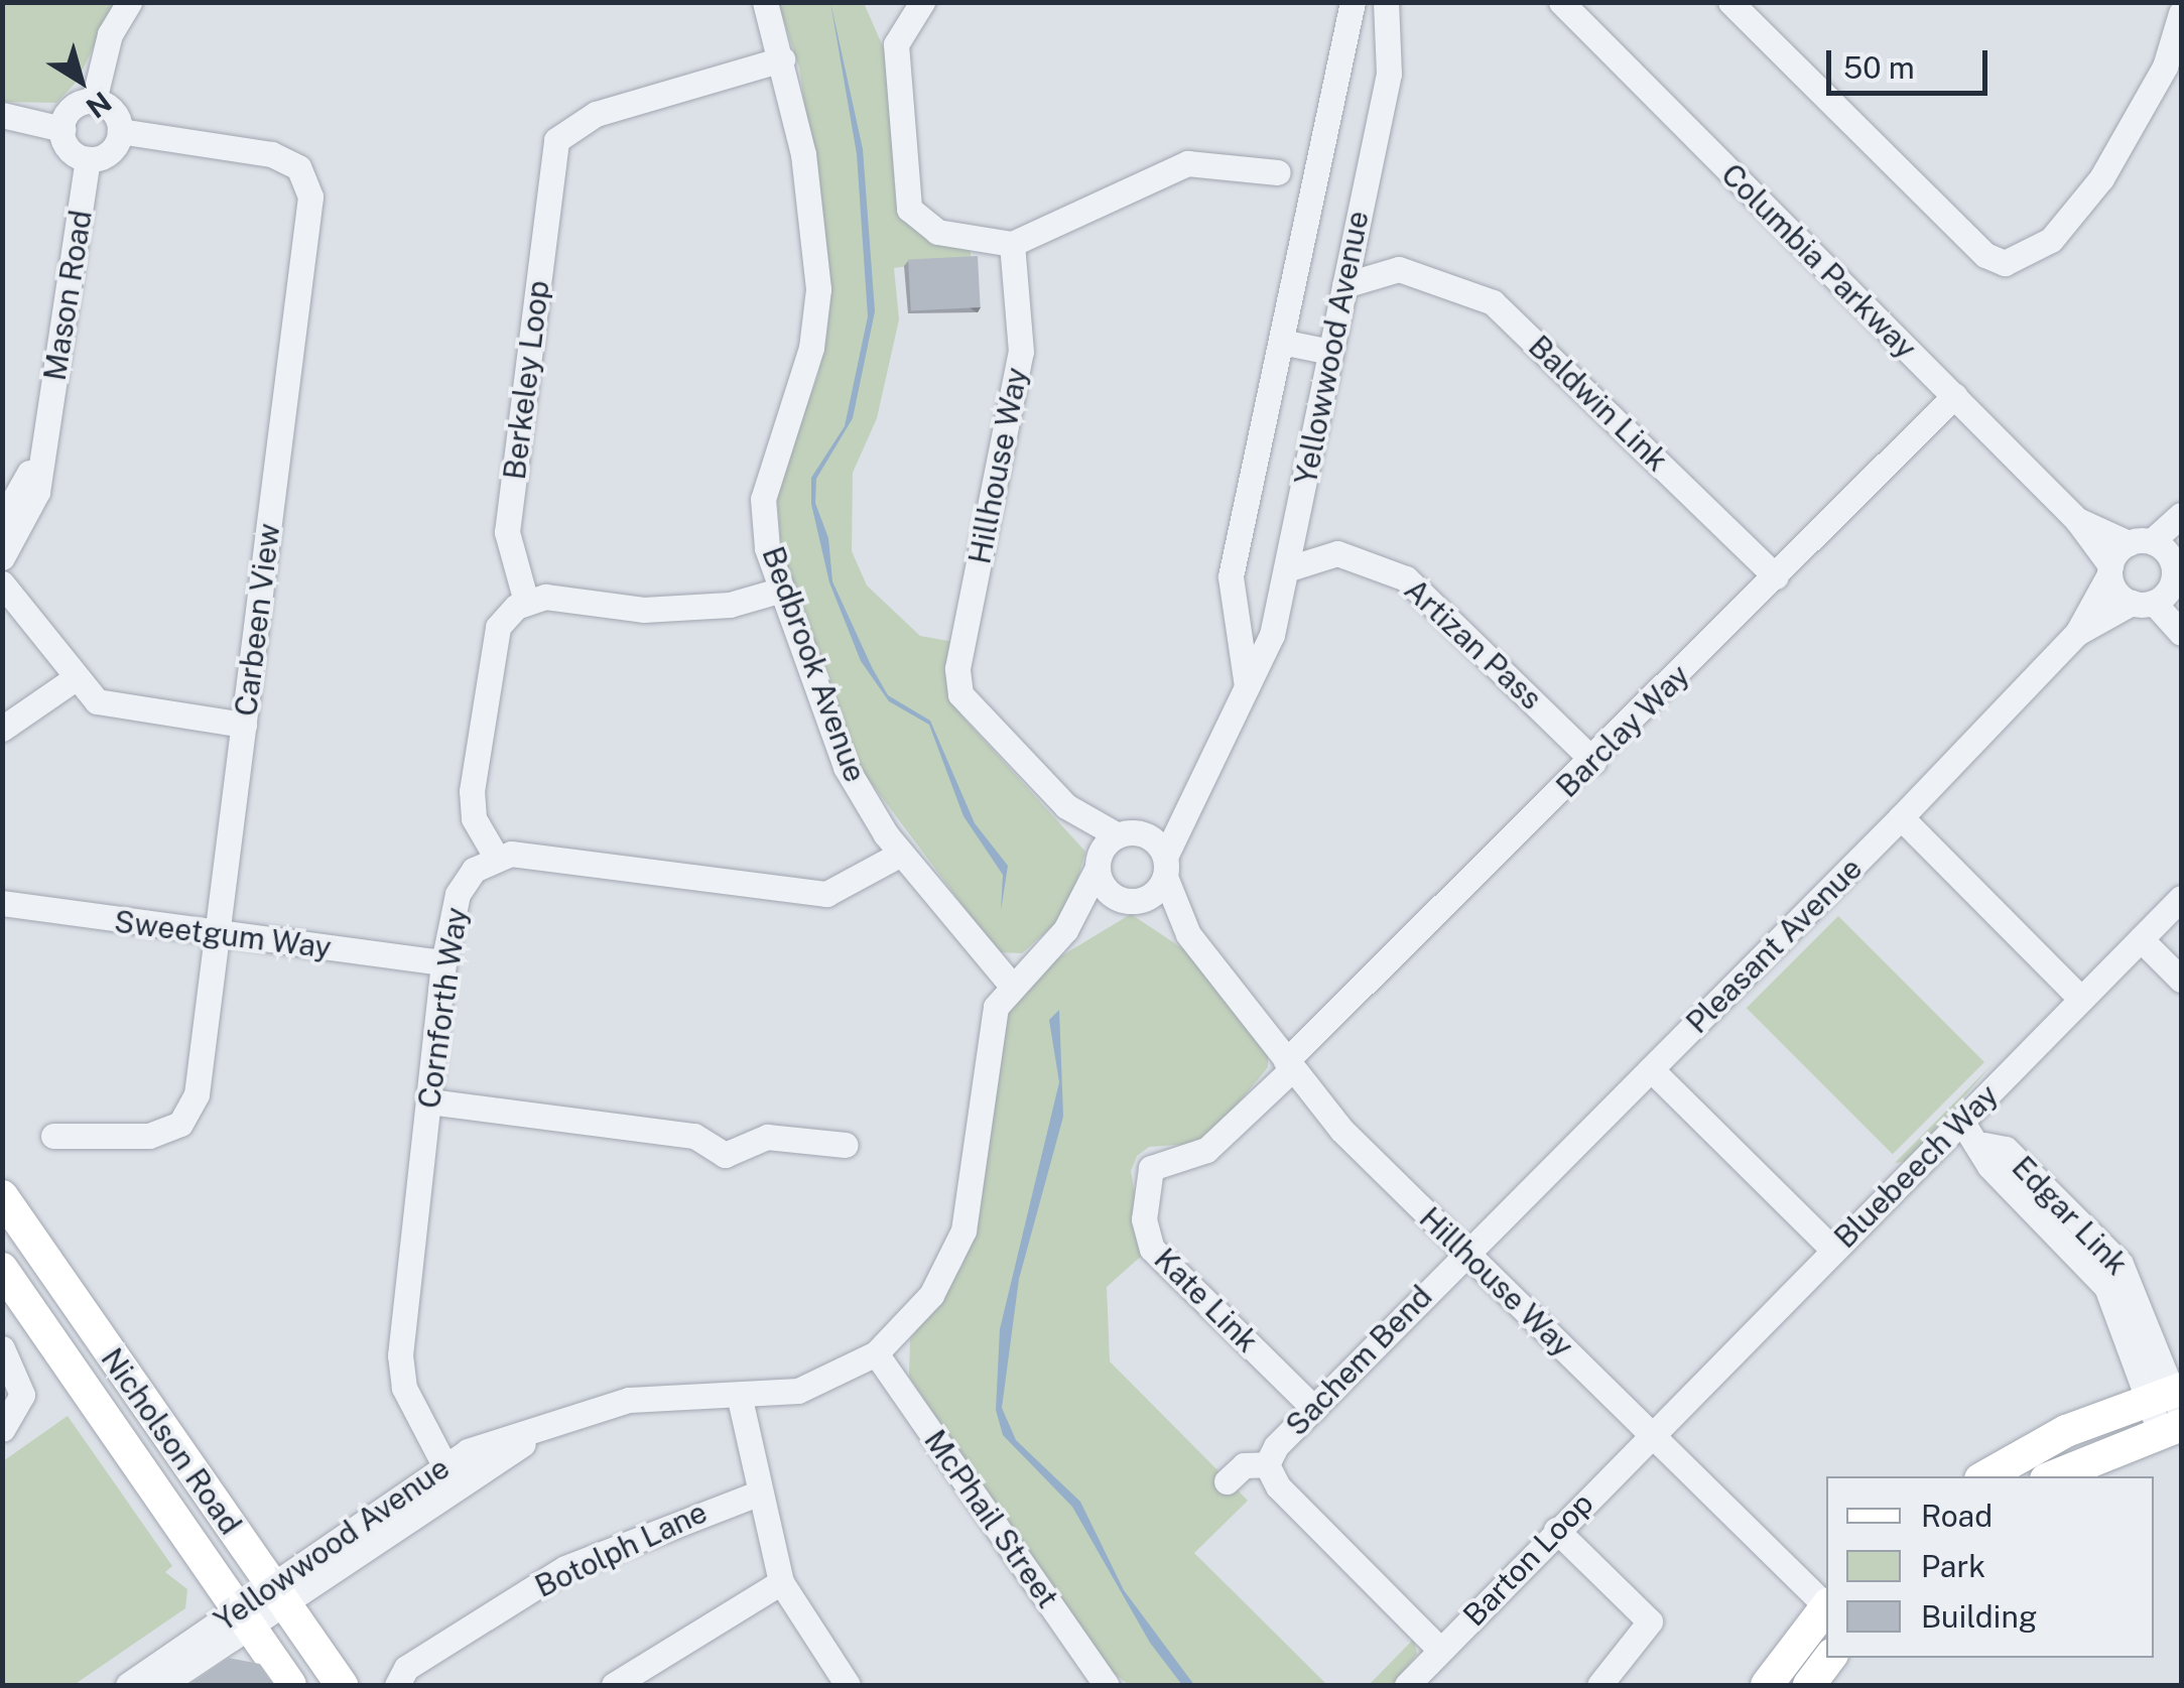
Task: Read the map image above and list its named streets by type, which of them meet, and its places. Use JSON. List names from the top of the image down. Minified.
{"streets":{"main road":["Nicholson Road"],"street":["Columbia Parkway","Mason Road","Yellowwood Avenue","Berkeley Loop","Baldwin Link","Hillhouse Way","Carbeen View","Artizan Pass","Bedbrook Avenue","Barclay Way","Sweetgum Way","Pleasant Avenue","Cornforth Way","Bluebeech Way","Edgar Link","Kate Link","Sachem Bend","McPhail Street","Botolph Lane","Barton Loop"]},"crossings":[["Columbia Parkway","Barclay Way"],["Columbia Parkway","Pleasant Avenue"],["Mason Road","Carbeen View"],["Yellowwood Avenue","Baldwin Link"],["Yellowwood Avenue","Hillhouse Way"],["Yellowwood Avenue","Artizan Pass"],["Yellowwood Avenue","Bedbrook Avenue"],["Yellowwood Avenue","Cornforth Way"],["Yellowwood Avenue","Nicholson Road"],["Yellowwood Avenue","McPhail Street"],["Berkeley Loop","Bedbrook Avenue"],["Baldwin Link","Barclay Way"],["Hillhouse Way","Barclay Way"],["Hillhouse Way","Pleasant Avenue"],["Hillhouse Way","Bluebeech Way"],["Hillhouse Way","Kate Link"],["Hillhouse Way","Sachem Bend"],["Hillhouse Way","Barton Loop"],["Carbeen View","Sweetgum Way"],["Artizan Pass","Barclay Way"],["Barclay Way","Kate Link"],["Sweetgum Way","Cornforth Way"],["Pleasant Avenue","Sachem Bend"],["Bluebeech Way","Edgar Link"],["Bluebeech Way","Barton Loop"],["Kate Link","Sachem Bend"],["Sachem Bend","Barton Loop"]],"legend":["Road","Park","Building"],"scale_bar":"50 m","north":"bottom right"}
